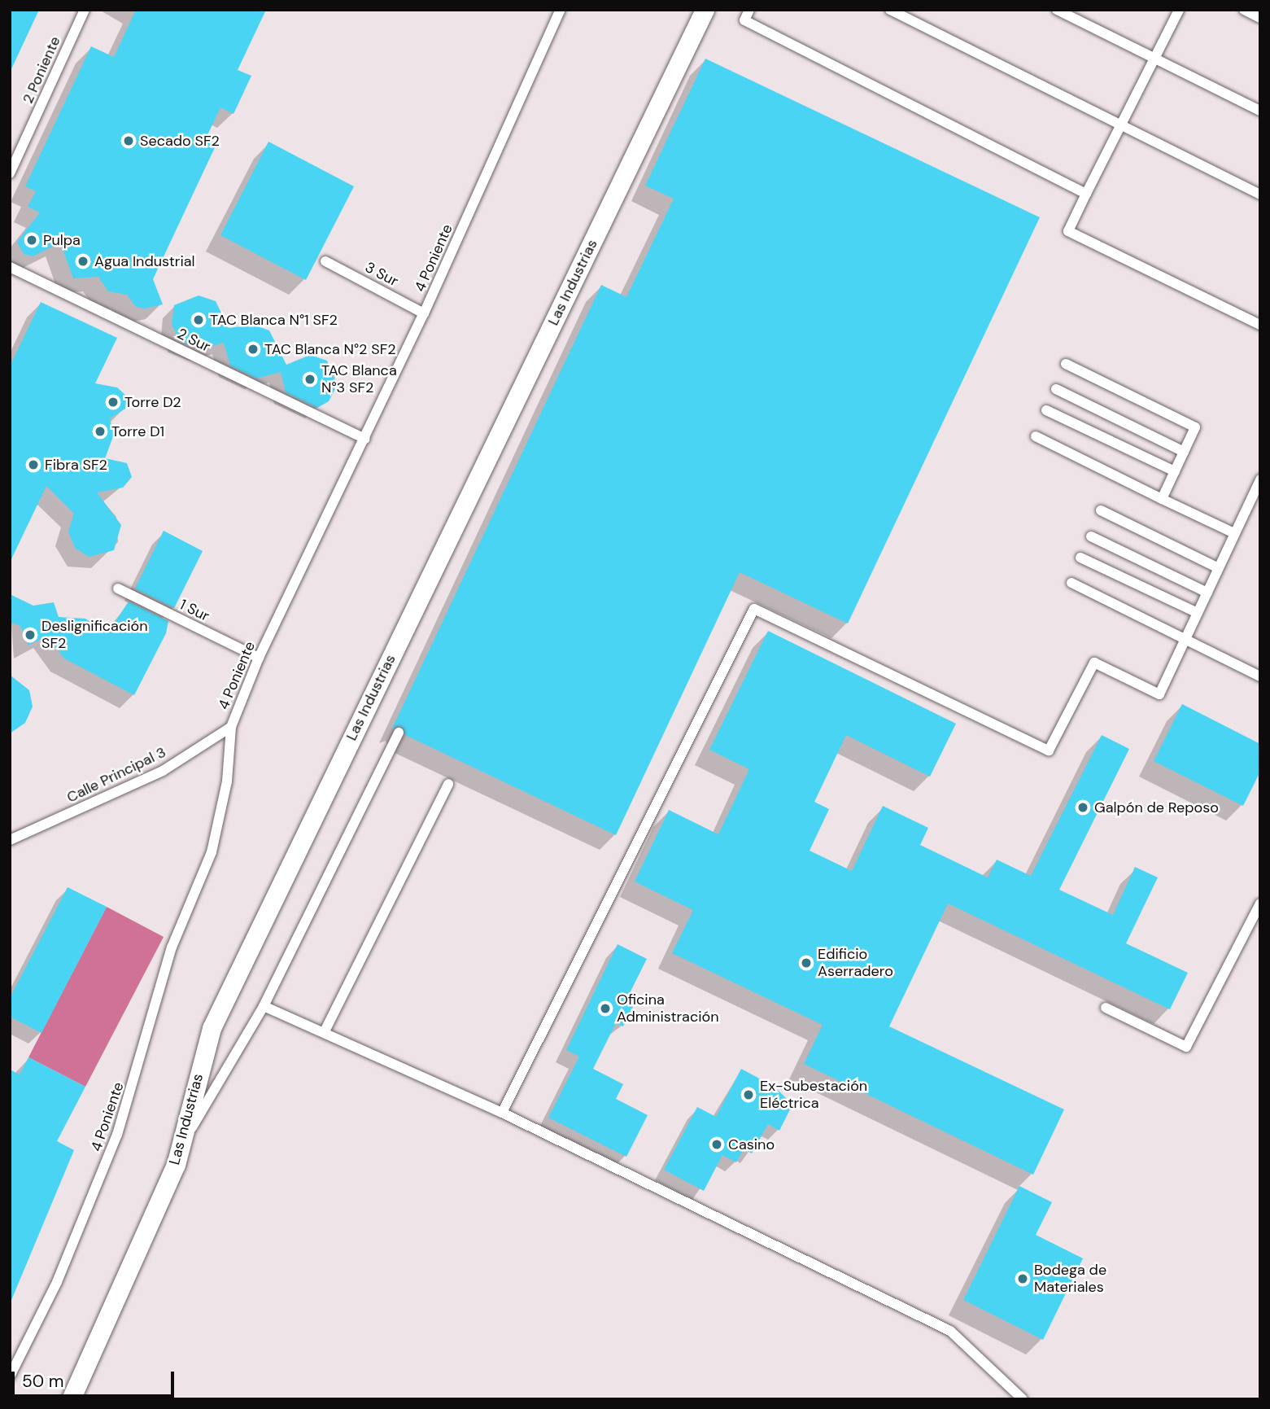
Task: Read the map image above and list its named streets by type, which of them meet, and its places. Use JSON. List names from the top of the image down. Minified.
{"streets":{"street":["Las Industrias"],"lane":["2 Poniente","4 Poniente","3 Sur","2 Sur","1 Sur","Calle Principal 3"]},"crossings":[["4 Poniente","3 Sur"],["4 Poniente","2 Sur"],["4 Poniente","1 Sur"],["4 Poniente","Calle Principal 3"]],"places":["Secado SF2","Pulpa","Agua Industrial","TAC Blanca N°1 SF2","TAC Blanca N°2 SF2","TAC Blanca N°3 SF2","Torre D2","Torre D1","Fibra SF2","Deslignificación SF2","Galpón de Reposo","Edificio Aserradero","Oficina Administración","Ex-Subestación Eléctrica","Casino","Bodega de Materiales"],"scale_bar":"50 m"}
